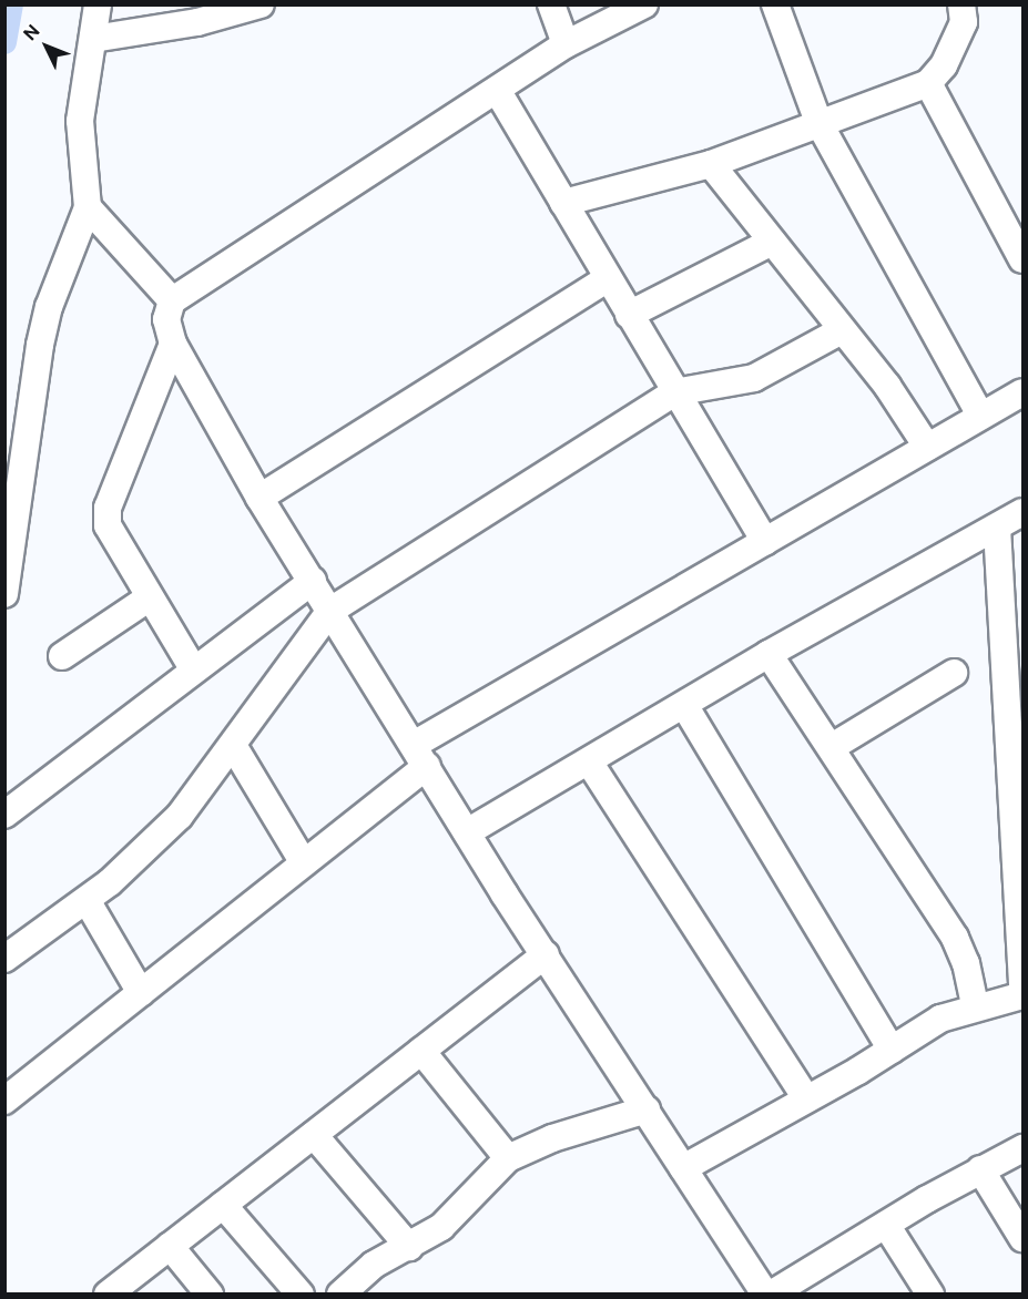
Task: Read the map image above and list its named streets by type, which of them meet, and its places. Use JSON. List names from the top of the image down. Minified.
{"north":"top left"}
